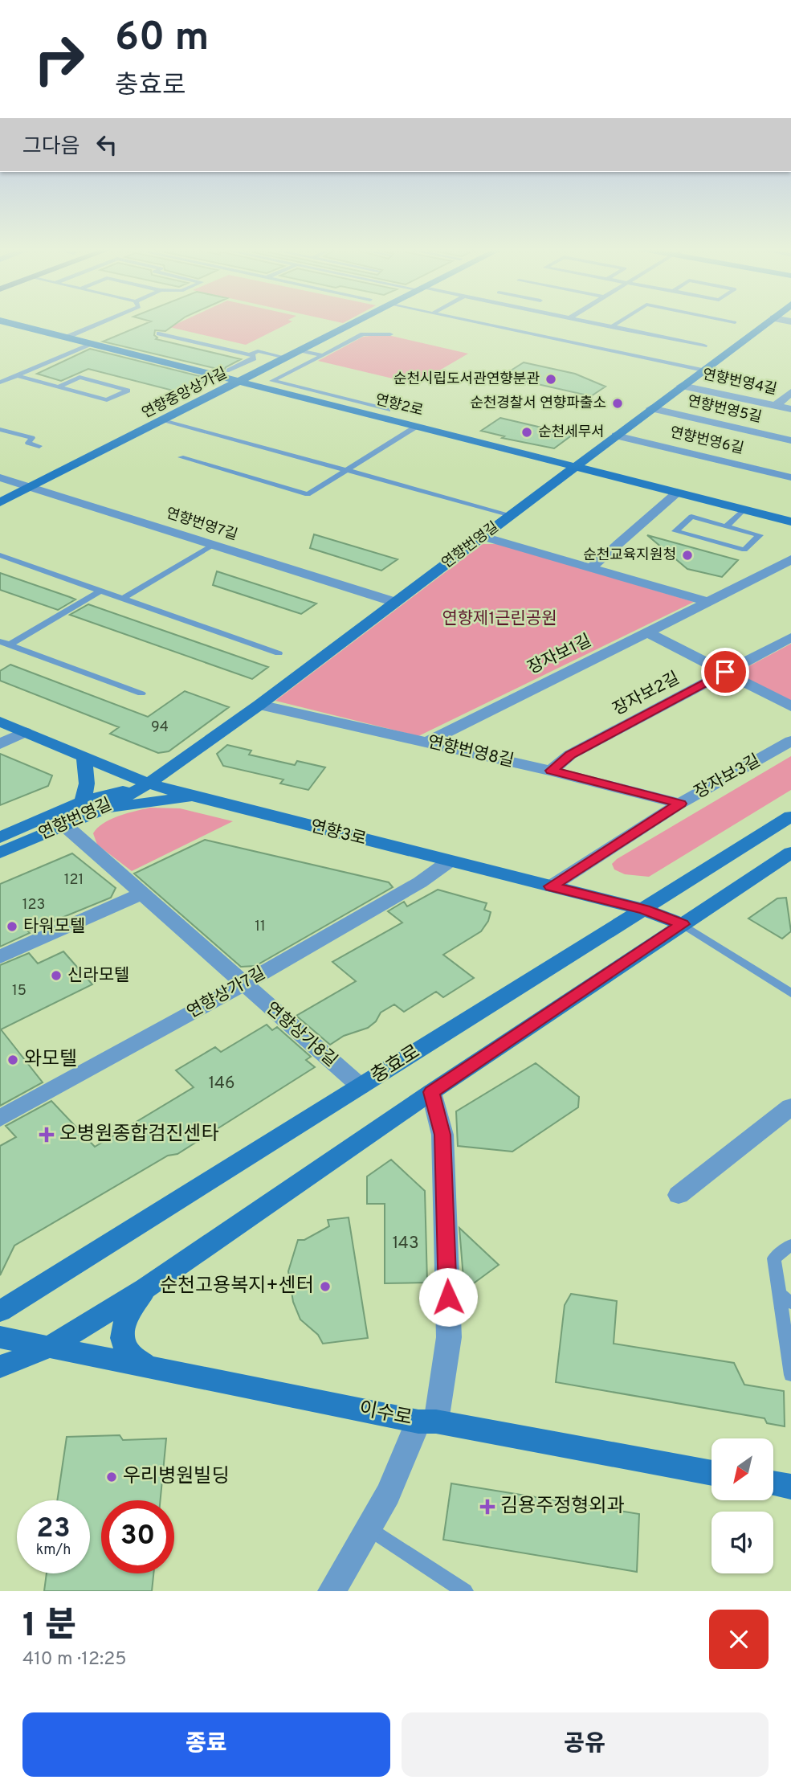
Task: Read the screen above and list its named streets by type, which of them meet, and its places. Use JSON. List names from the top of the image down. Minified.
{"streets":{"street":["연향번영4길","연향중앙상가길","연향2로","연향번영5길","연향번영6길","연향번영7길","연향번영길","장자보1길","장자보2길","연향번영8길","장자보3길","연향3로","연향상가7길","연향상가8길","충효로","이수로"]},"crossings":[["연향번영4길","연향번영길"],["연향중앙상가길","연향2로"],["연향중앙상가길","연향번영7길"],["연향2로","연향번영길"],["연향번영5길","연향번영길"],["연향번영6길","연향번영길"],["연향번영7길","연향번영길"],["연향번영길","연향번영8길"],["연향번영길","연향3로"],["연향번영길","연향상가8길"],["장자보1길","연향번영8길"],["장자보2길","연향번영8길"],["연향번영8길","장자보3길"],["장자보3길","연향3로"],["연향3로","연향상가7길"],["연향3로","충효로"],["연향상가7길","연향상가8길"],["연향상가8길","충효로"]],"parks":["연향제1근린공원"],"places":{"other":["순천시립도서관연향분관","순천경찰서 연향파출소","순천세무서","순천교육지원청","타워모텔","신라모텔","와모텔","순천고용복지+센터","우리병원빌딩"],"health":["오병원종합검진센타","김용주정형외과"]},"house_numbers":["94","121","123","11","15","146","143"],"north":"bottom left","page":{"turn":["60 m","충효로"],"then":"그다음","speed":"23 km/h","limit":"30","heading":["1 분","410 m · 12:25"],"buttons":["종료","공유"]}}
